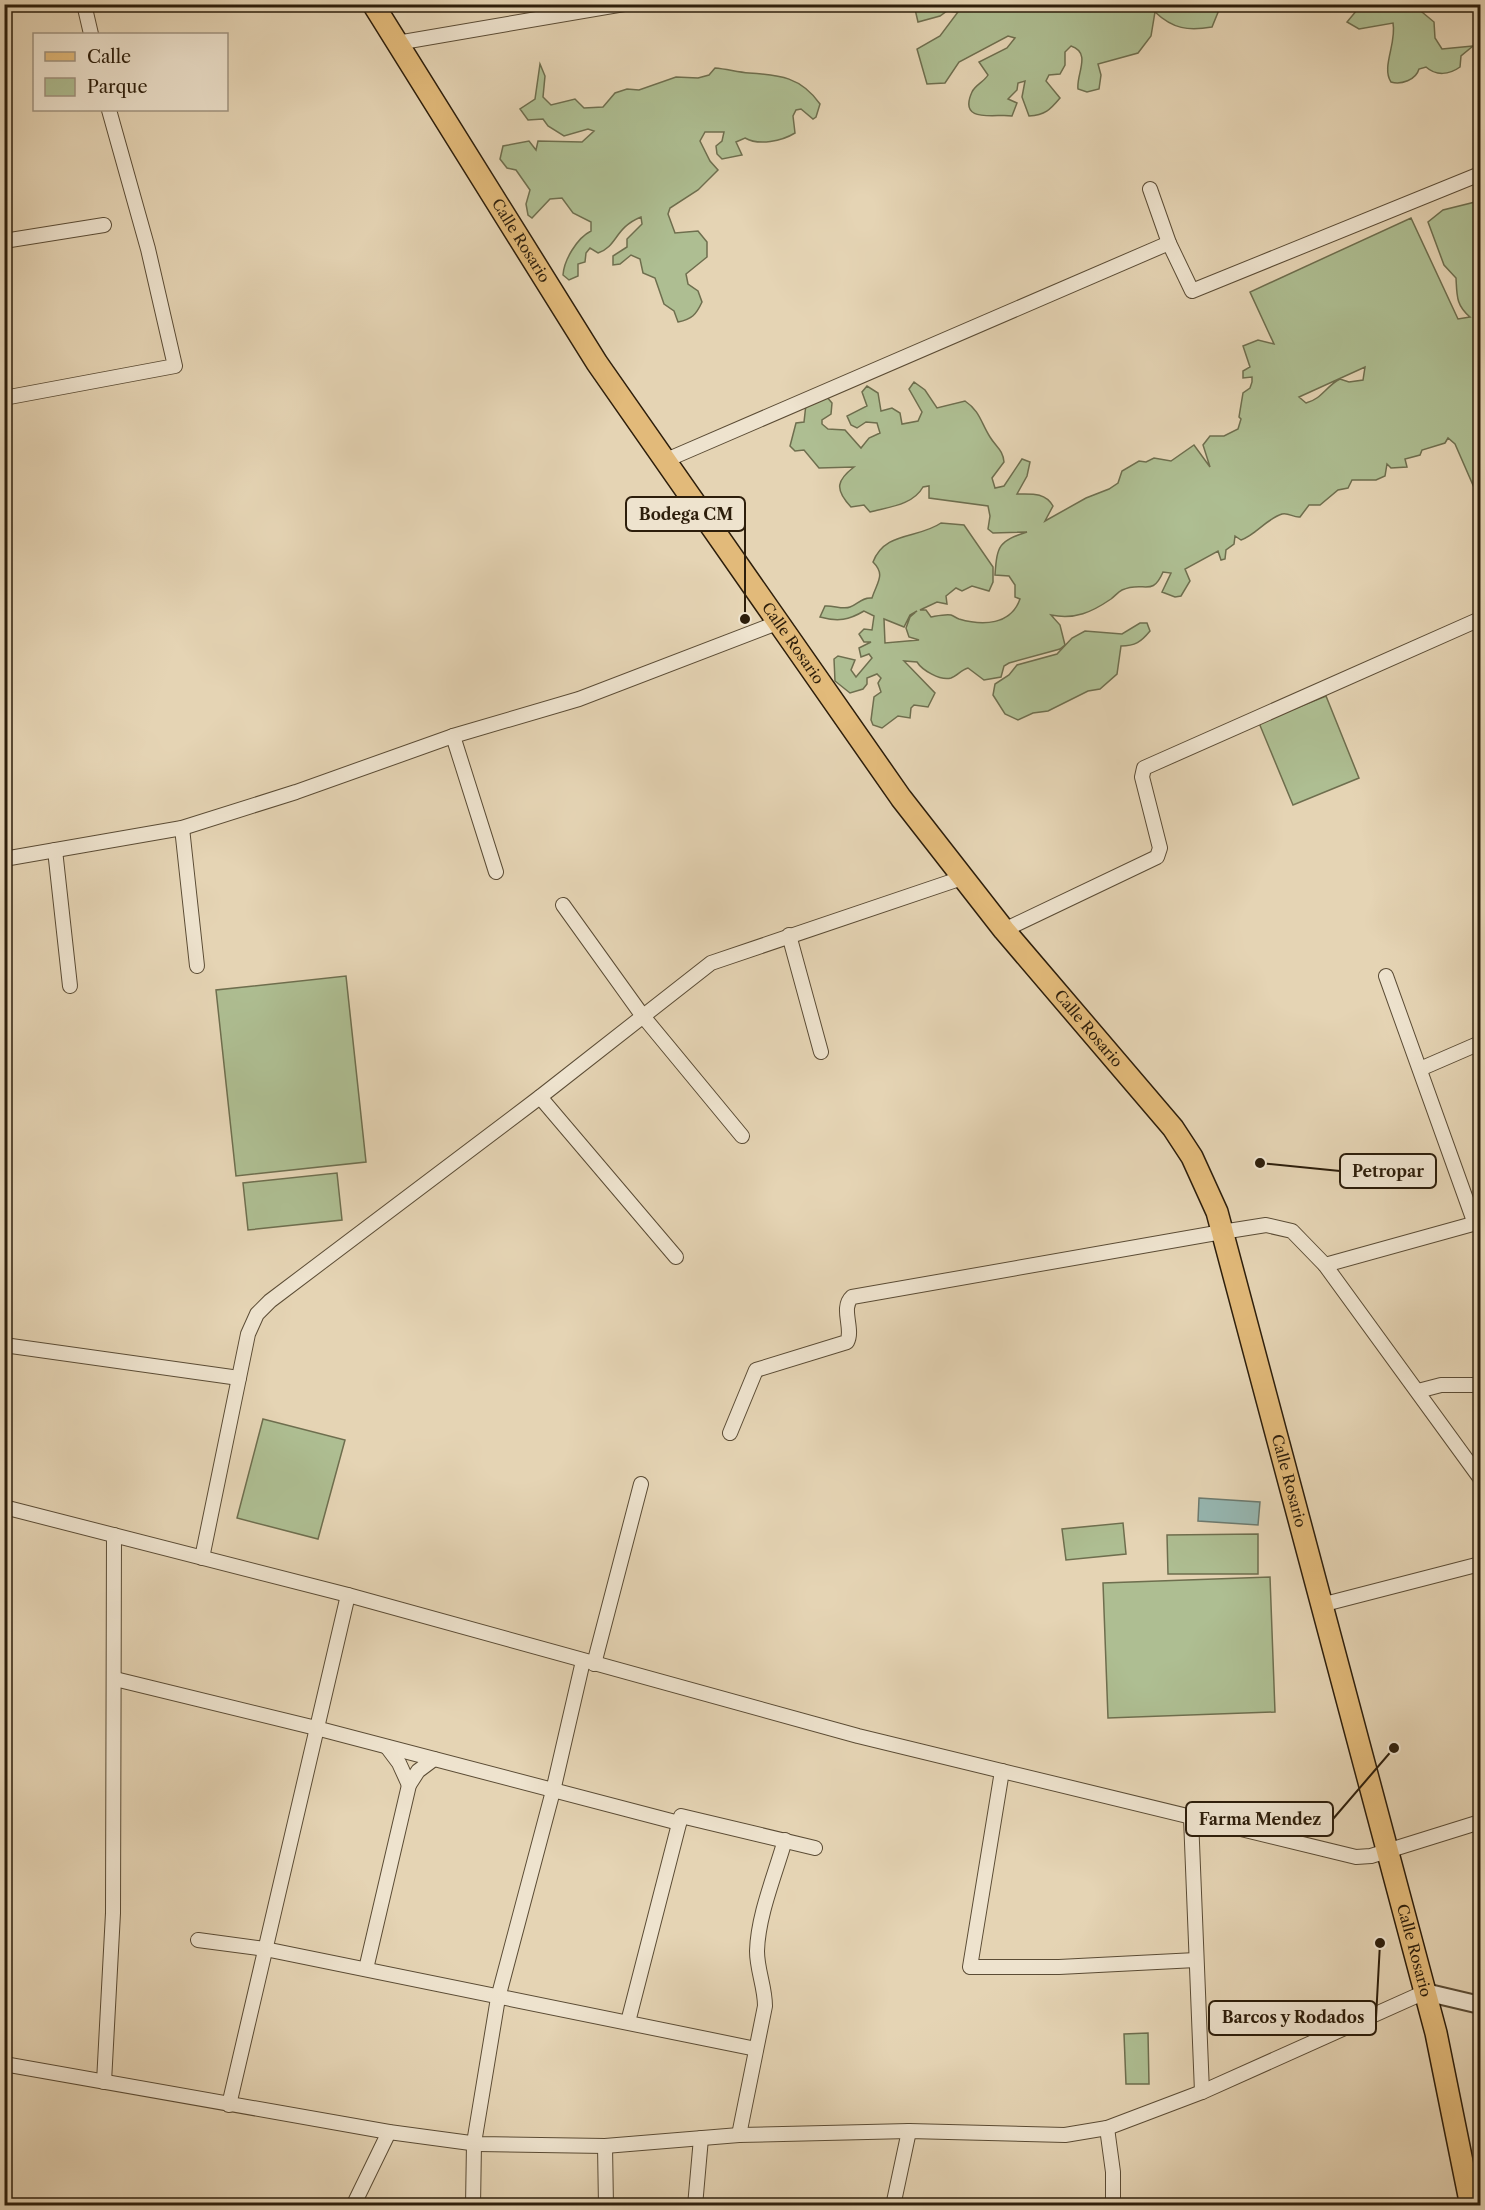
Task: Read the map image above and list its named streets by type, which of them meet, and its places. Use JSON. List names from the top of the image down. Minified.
{"streets":{"main road":["Calle Rosario"]},"places":["Bodega CM","Petropar","Farma Mendez","Barcos y Rodados"],"legend":["Calle","Parque"]}
